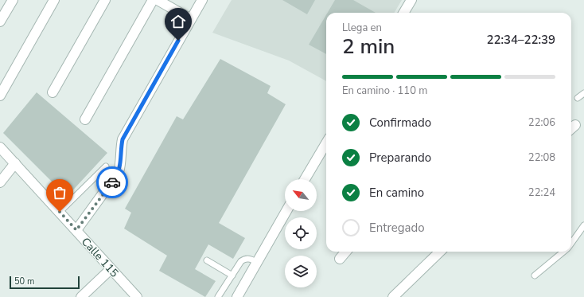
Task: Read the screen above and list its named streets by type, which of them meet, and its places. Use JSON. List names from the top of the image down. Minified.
{"streets":{"street":["Calle 115"]},"scale_bar":"50 m","north":"top left","page":{"heading":["2 min","Llega en","22:34–22:39"],"bar":"En camino · 110 m","list":[["Confirmado","22:06"],["Preparando","22:08"],["En camino","22:24"],"Entregado"],"scale":"50 m"}}
